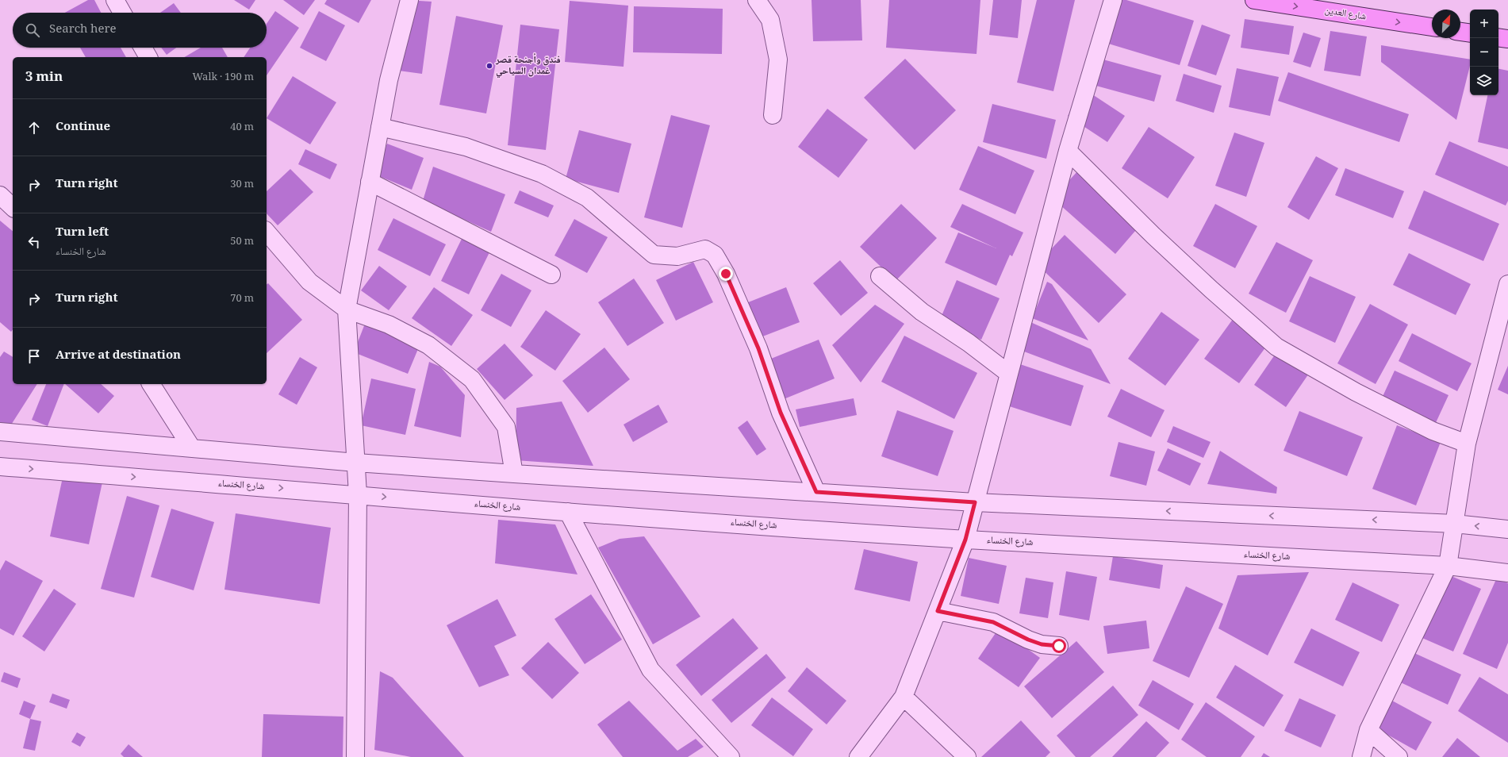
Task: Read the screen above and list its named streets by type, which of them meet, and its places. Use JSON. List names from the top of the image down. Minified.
{"streets":{"main road":["شارع العدين"],"street":["شارع الخنساء"]},"one_way":["شارع العدين"],"places":["فندق وأجنحة قصر غمدان السياحي"],"north":"top right","page":{"map_buttons":["+","−"],"search":"Search here","heading":["3 min","Walk · 190 m"],"list":[["Continue","40 m"],["Turn right","30 m"],["Turn left","شارع الخنساء","50 m"],["Turn right","70 m"],"Arrive at destination"]}}
